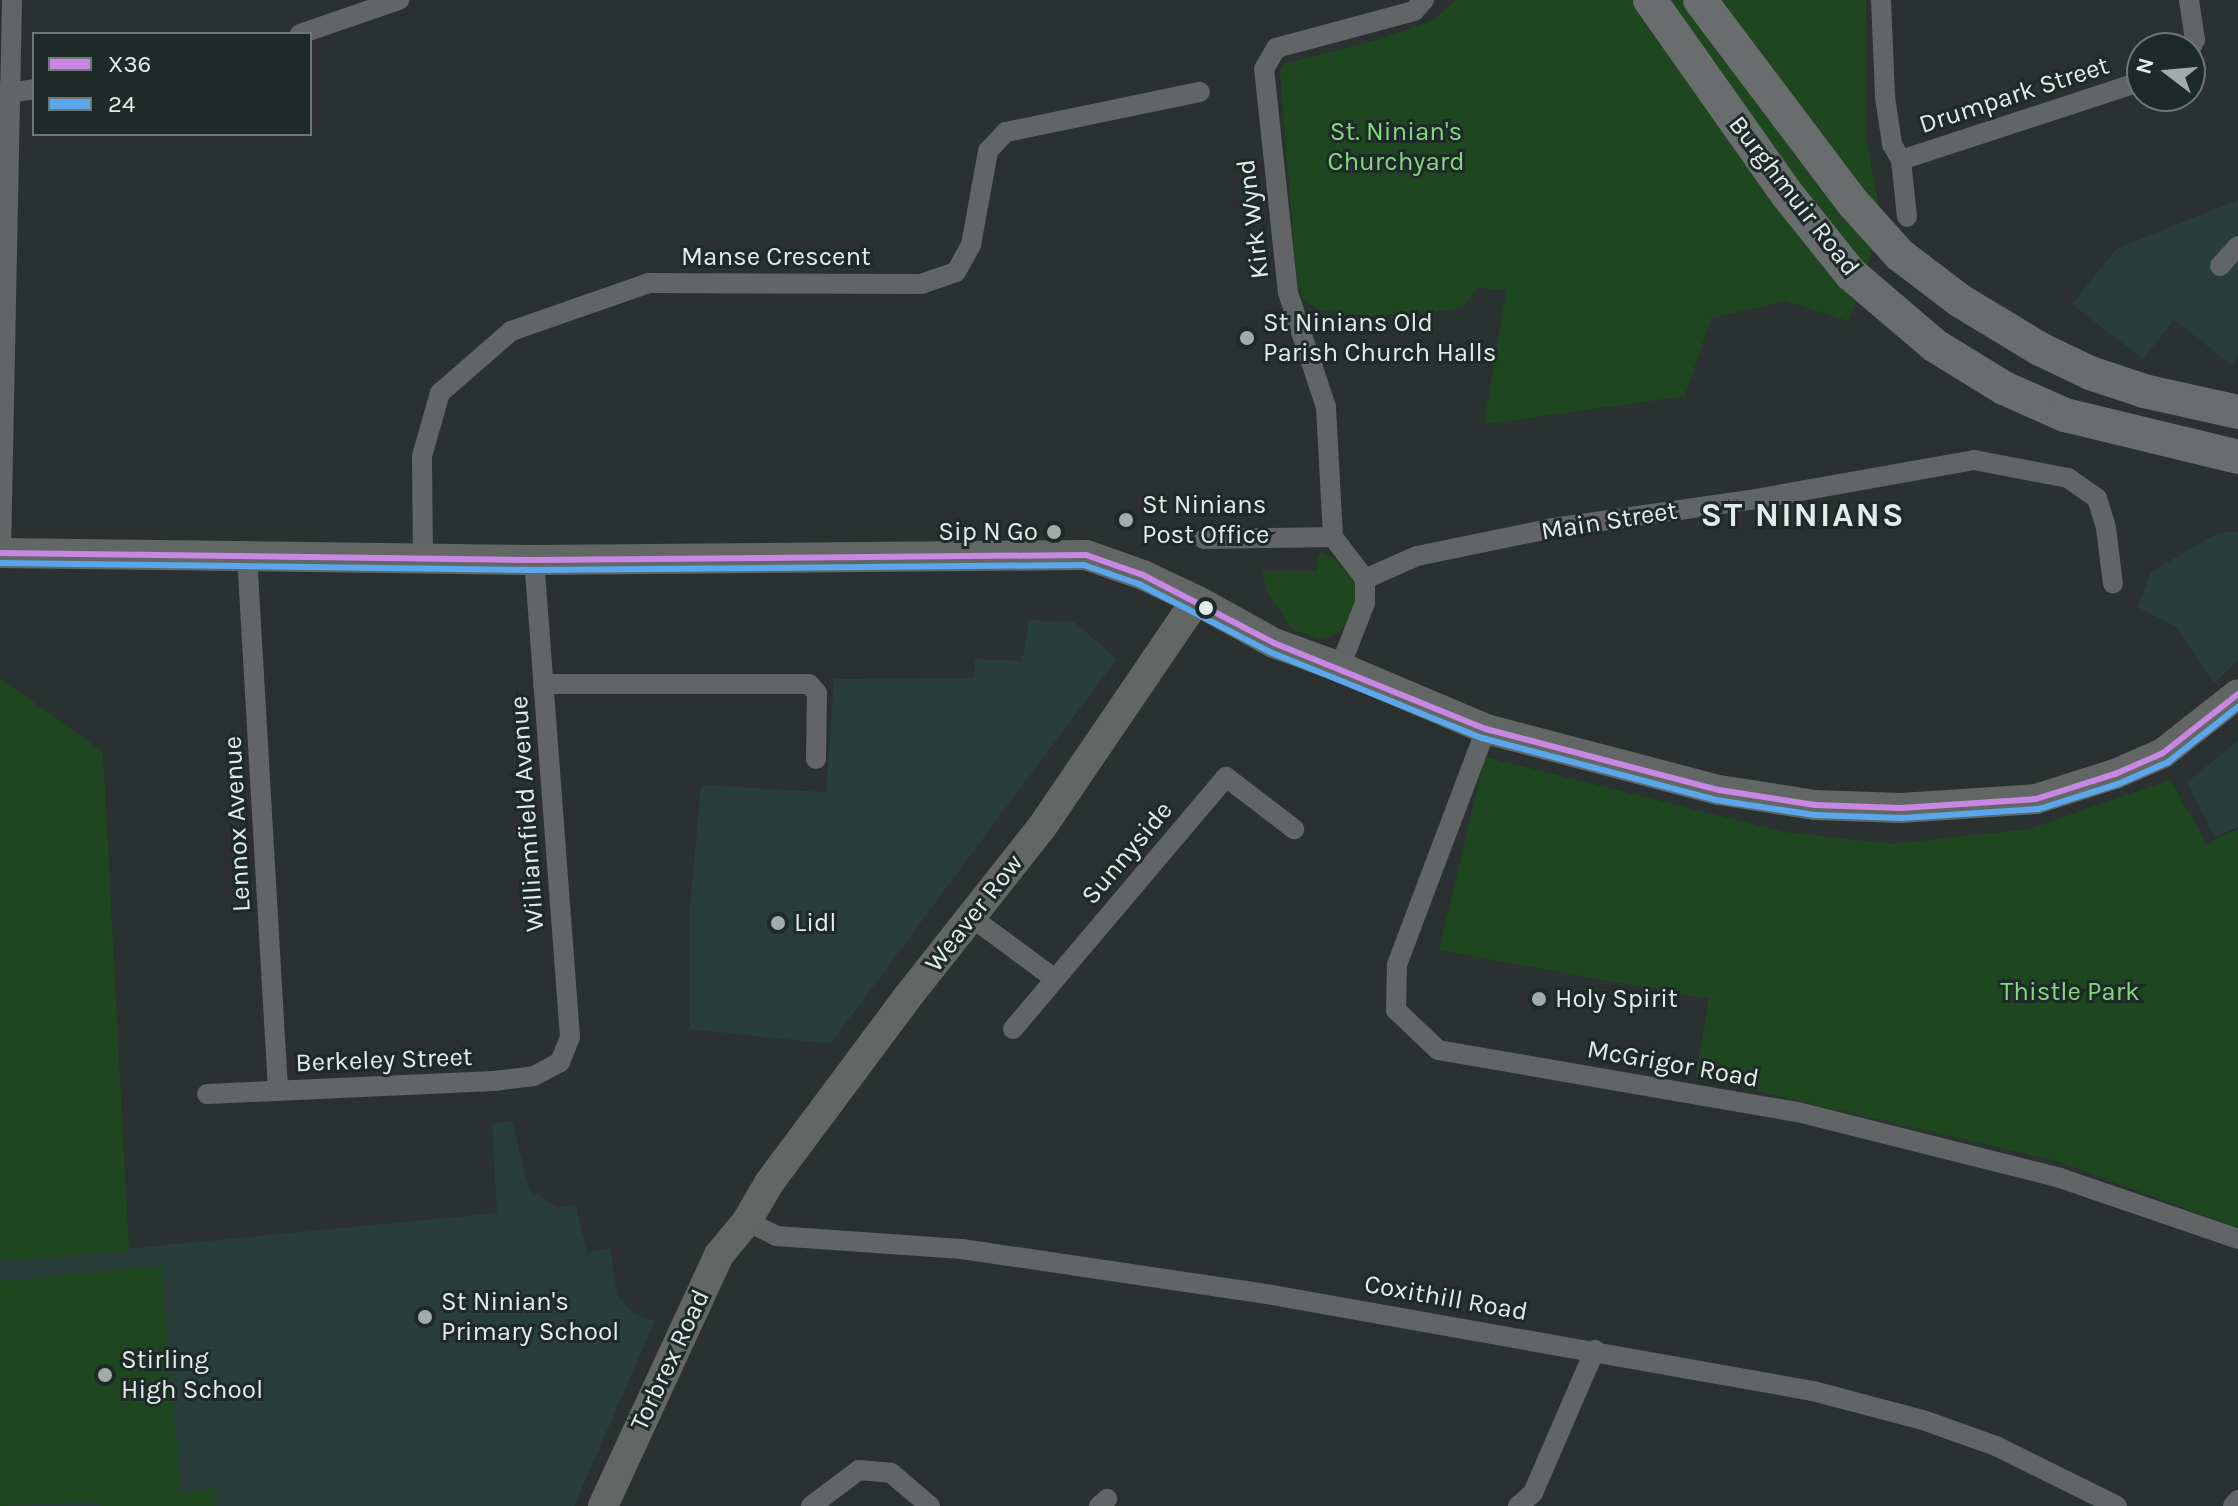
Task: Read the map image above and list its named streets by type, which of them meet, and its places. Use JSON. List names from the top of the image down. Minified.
{"streets":{"main road":["Burghmuir Road","Weaver Row","Torbrex Road"],"street":["Drumpark Street","Kirk Wynd","Manse Crescent","Main Street","Williamfield Avenue","Lennox Avenue","Sunnyside","Berkeley Street","McGrigor Road","Coxithill Road"]},"crossings":[["Williamfield Avenue","Berkeley Street"],["Lennox Avenue","Berkeley Street"],["Weaver Row","Coxithill Road"],["Weaver Row","Torbrex Road"],["Coxithill Road","Torbrex Road"]],"districts":["ST NINIANS"],"parks":["St. Ninian's Churchyard","Thistle Park"],"places":["St Ninians Old Parish Church Halls","St Ninians Post Office","Sip N Go","Lidl","Holy Spirit","St Ninian's Primary School","Stirling High School"],"lines":["transit line X36","transit line 24"],"legend":["X36","24"],"north":"left"}
